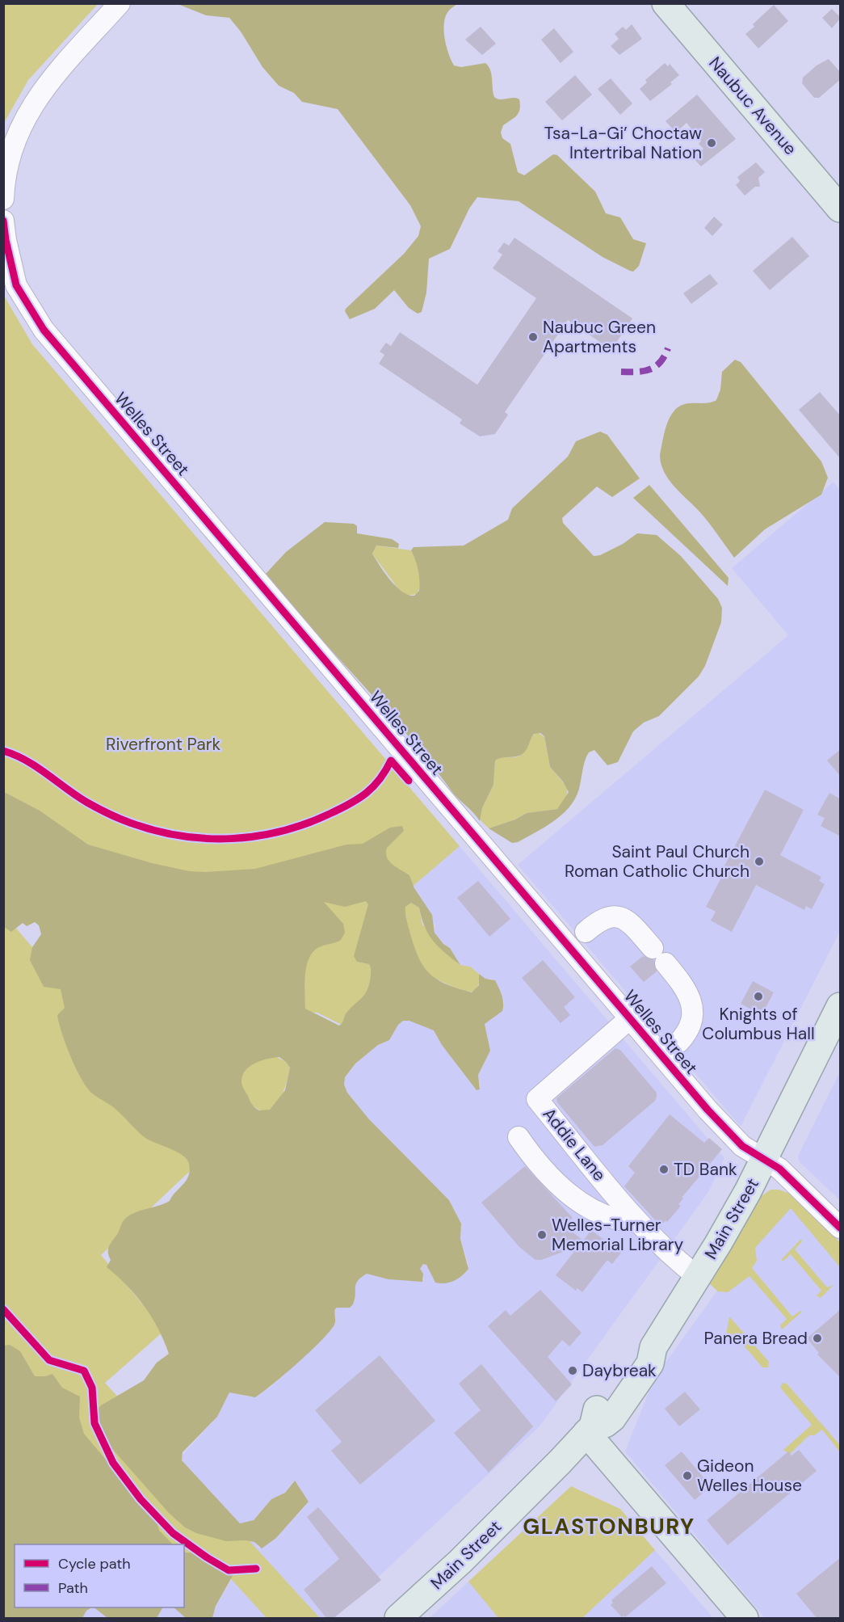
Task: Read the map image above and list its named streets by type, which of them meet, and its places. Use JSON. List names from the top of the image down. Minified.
{"streets":{"main road":["Naubuc Avenue","Main Street"],"street":["Welles Street","Addie Lane"]},"crossings":[["Welles Street","Addie Lane"],["Welles Street","Main Street"],["Addie Lane","Main Street"]],"districts":["GLASTONBURY"],"parks":["Riverfront Park"],"places":["Tsa-La-Gi’ Choctaw Intertribal Nation","Naubuc Green Apartments","Saint Paul Church Roman Catholic Church","Knights of Columbus Hall","TD Bank","Welles-Turner Memorial Library","Panera Bread","Daybreak","Gideon Welles House"],"legend":["Cycle path","Path"]}
